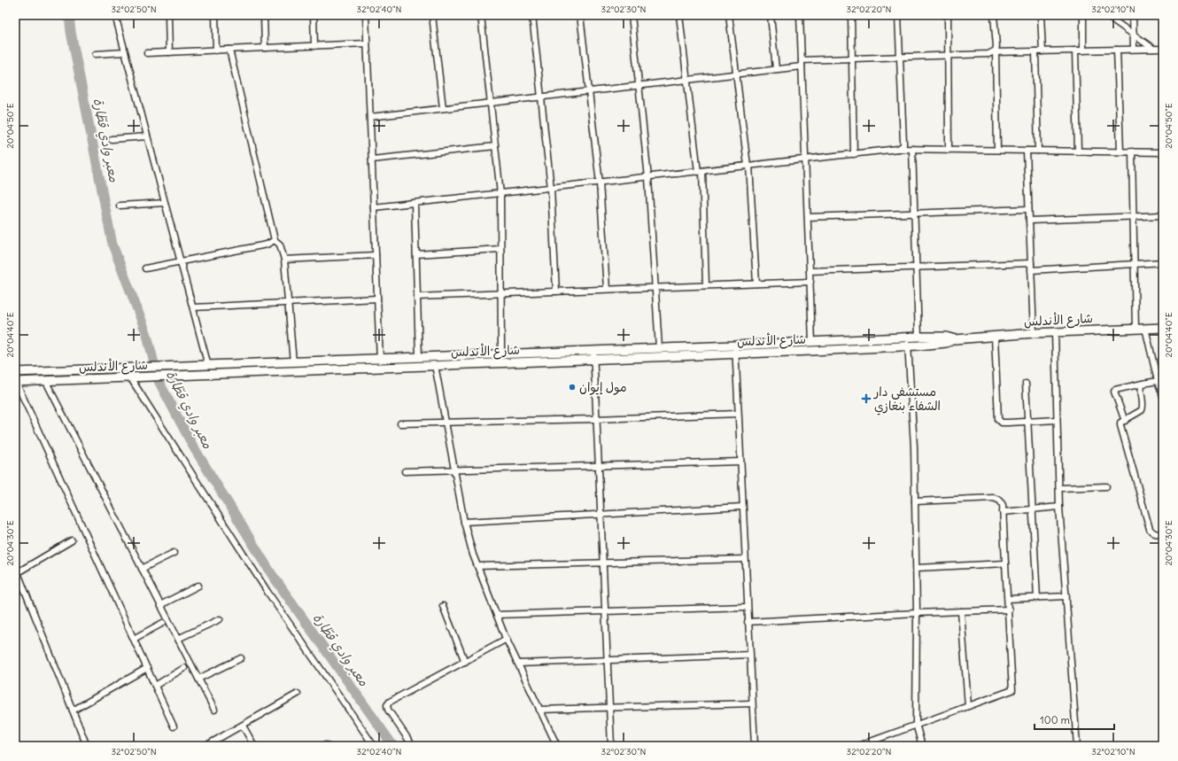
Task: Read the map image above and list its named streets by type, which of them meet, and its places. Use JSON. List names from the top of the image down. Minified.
{"streets":{"main road":["شارع الأندلس"]},"water":["معبر وادي قطّارة"],"places":{"other":["مول إيوان"],"health":["مستشفى دار الشفاء بنغازي"]},"scale_bar":"100 m","coordinates":["32°02'50\"N","32°02'40\"N","32°02'30\"N","32°02'20\"N","32°02'10\"N","20°04'50\"E","20°04'40\"E","20°04'30\"E"]}
